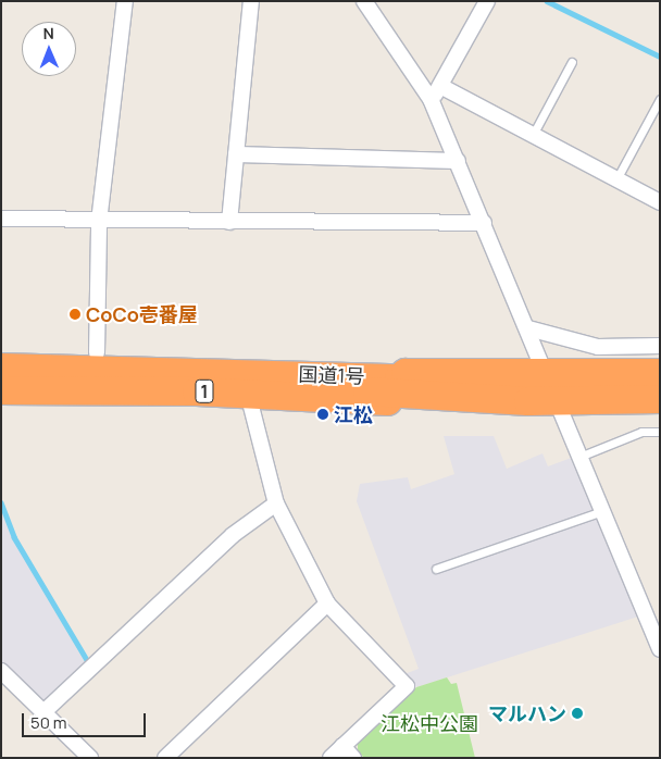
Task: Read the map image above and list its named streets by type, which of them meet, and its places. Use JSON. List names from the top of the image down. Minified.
{"streets":{"highway":["国道1号","1"]},"crossings":[["国道1号","1"]],"parks":["江松中公園"],"places":["CoCo壱番屋","江松","マルハン"],"scale_bar":"50 m","north":"top"}
